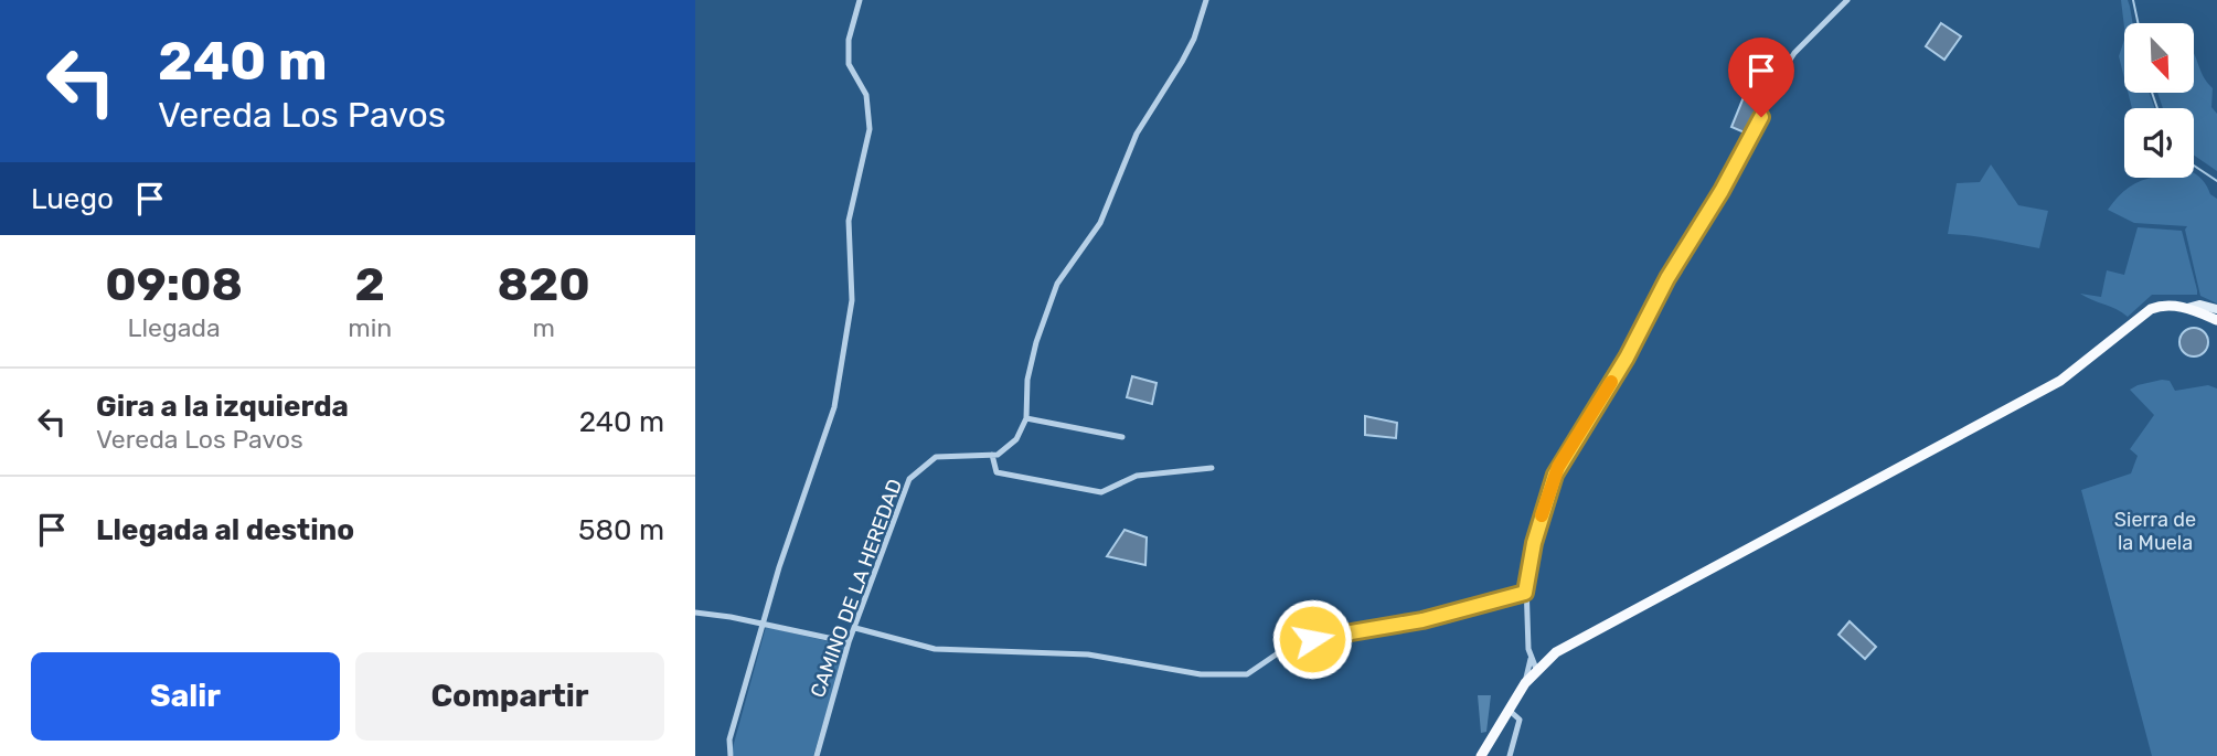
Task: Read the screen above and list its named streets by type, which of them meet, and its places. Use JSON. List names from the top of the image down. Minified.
{"streets":{"street":["CAMINO DE LA HEREDAD"]},"parks":["Sierra de la Muela"],"north":"bottom right","page":{"turn":["240 m","Vereda Los Pavos"],"then":"Luego","eta":["09:08","Llegada","2","min","820","m"],"list":[{"name":"Gira a la izquierda","note":"Vereda Los Pavos","value":"240 m"},{"name":"Llegada al destino","value":"580 m"}],"buttons":["Salir","Compartir"]}}
